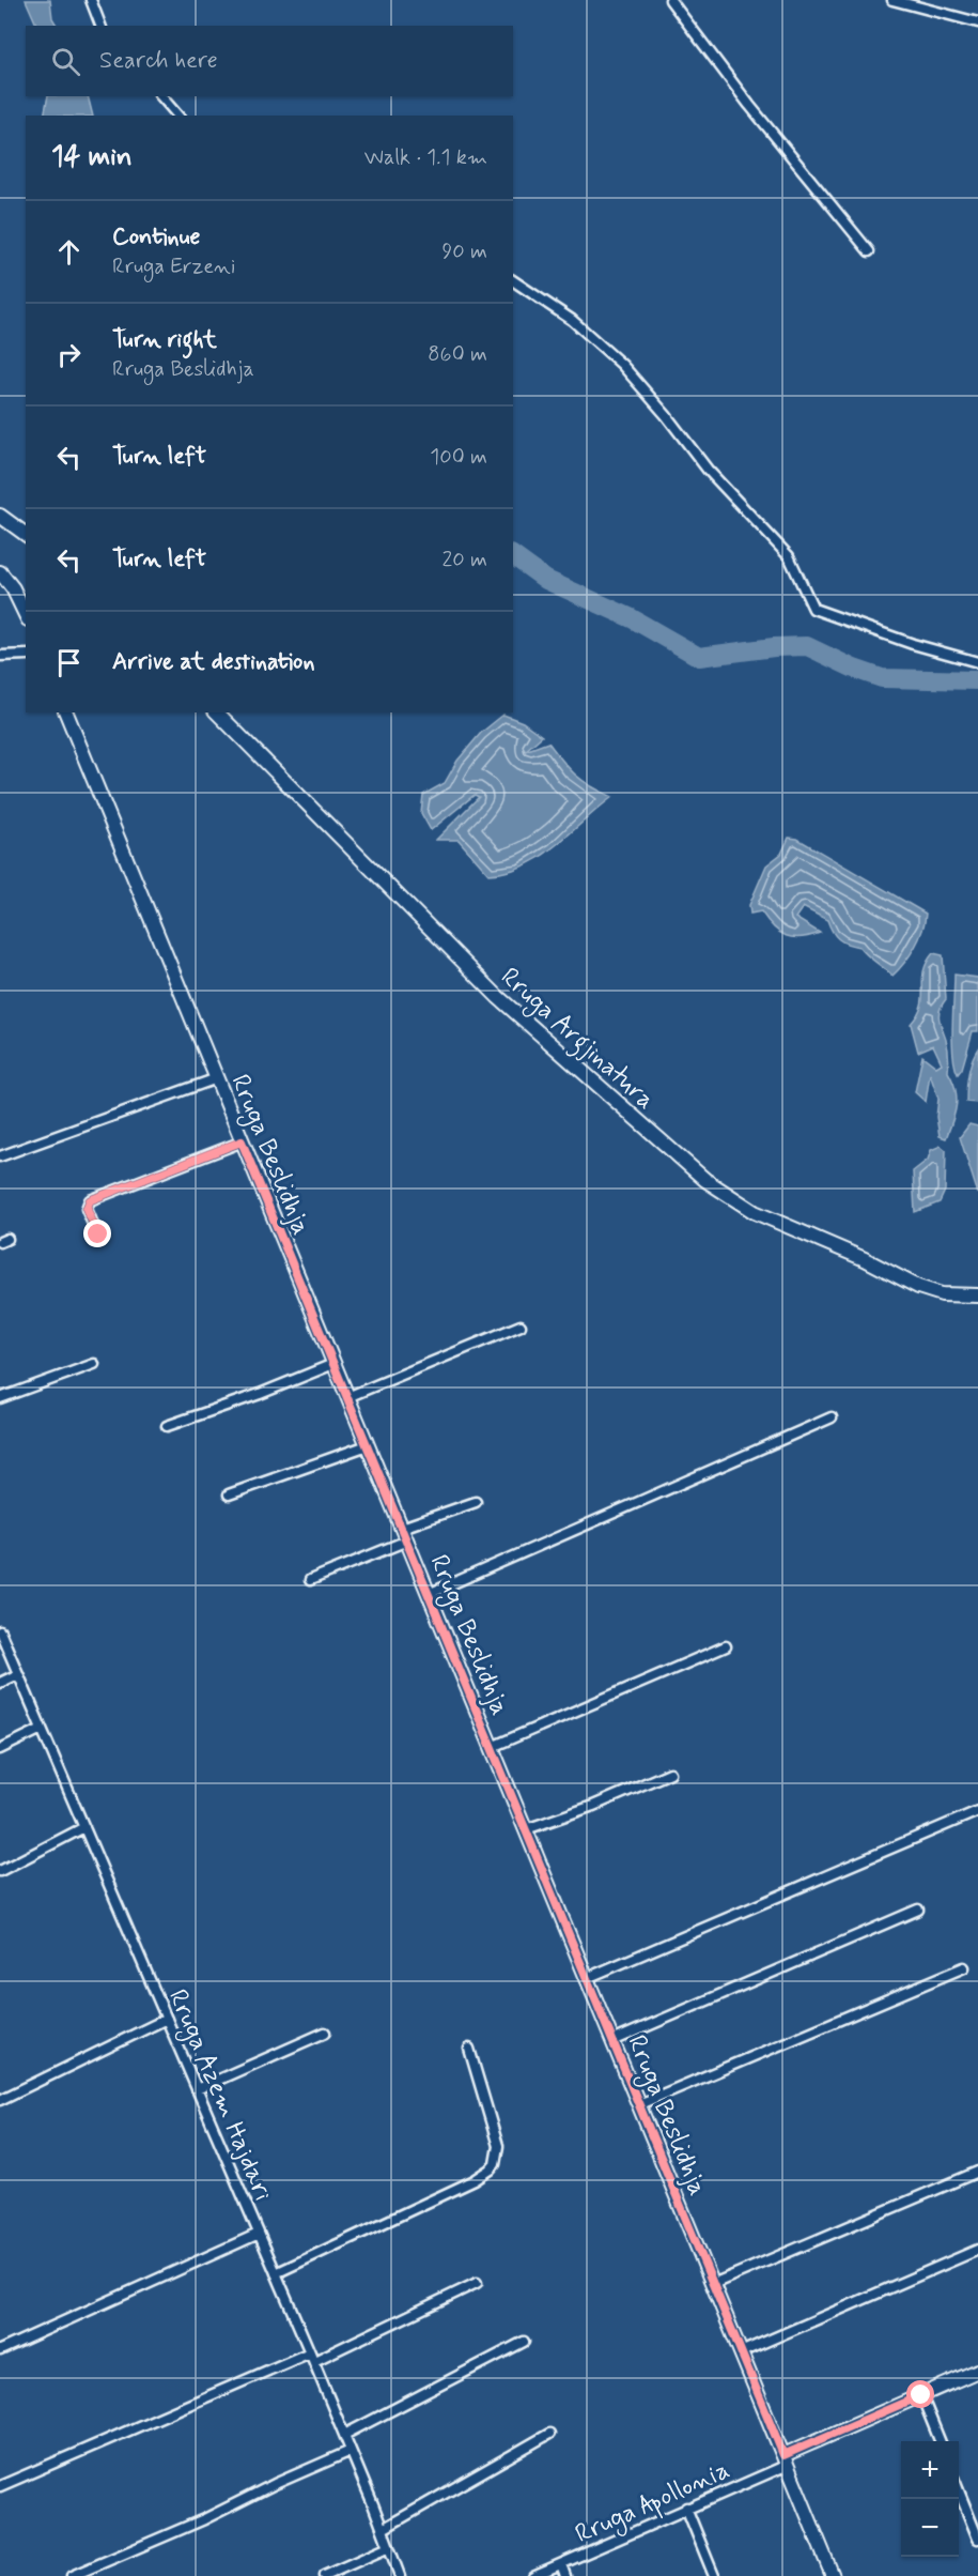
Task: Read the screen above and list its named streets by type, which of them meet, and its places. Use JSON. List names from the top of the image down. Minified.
{"streets":{"main road":["Rruga Argjinatura","Rruga Beslidhja"],"street":["Rruga Azem Hajdari","Rruga Apollonia"]},"crossings":[["Rruga Beslidhja","Rruga Apollonia"]],"page":{"search":"Search here","heading":["14 min","Walk · 1.1 km"],"list":[["Continue","Rruga Erzeni","90 m"],["Turn right","Rruga Beslidhja","860 m"],["Turn left","100 m"],["Turn left","20 m"],"Arrive at destination"],"map_buttons":["+","−"]}}
